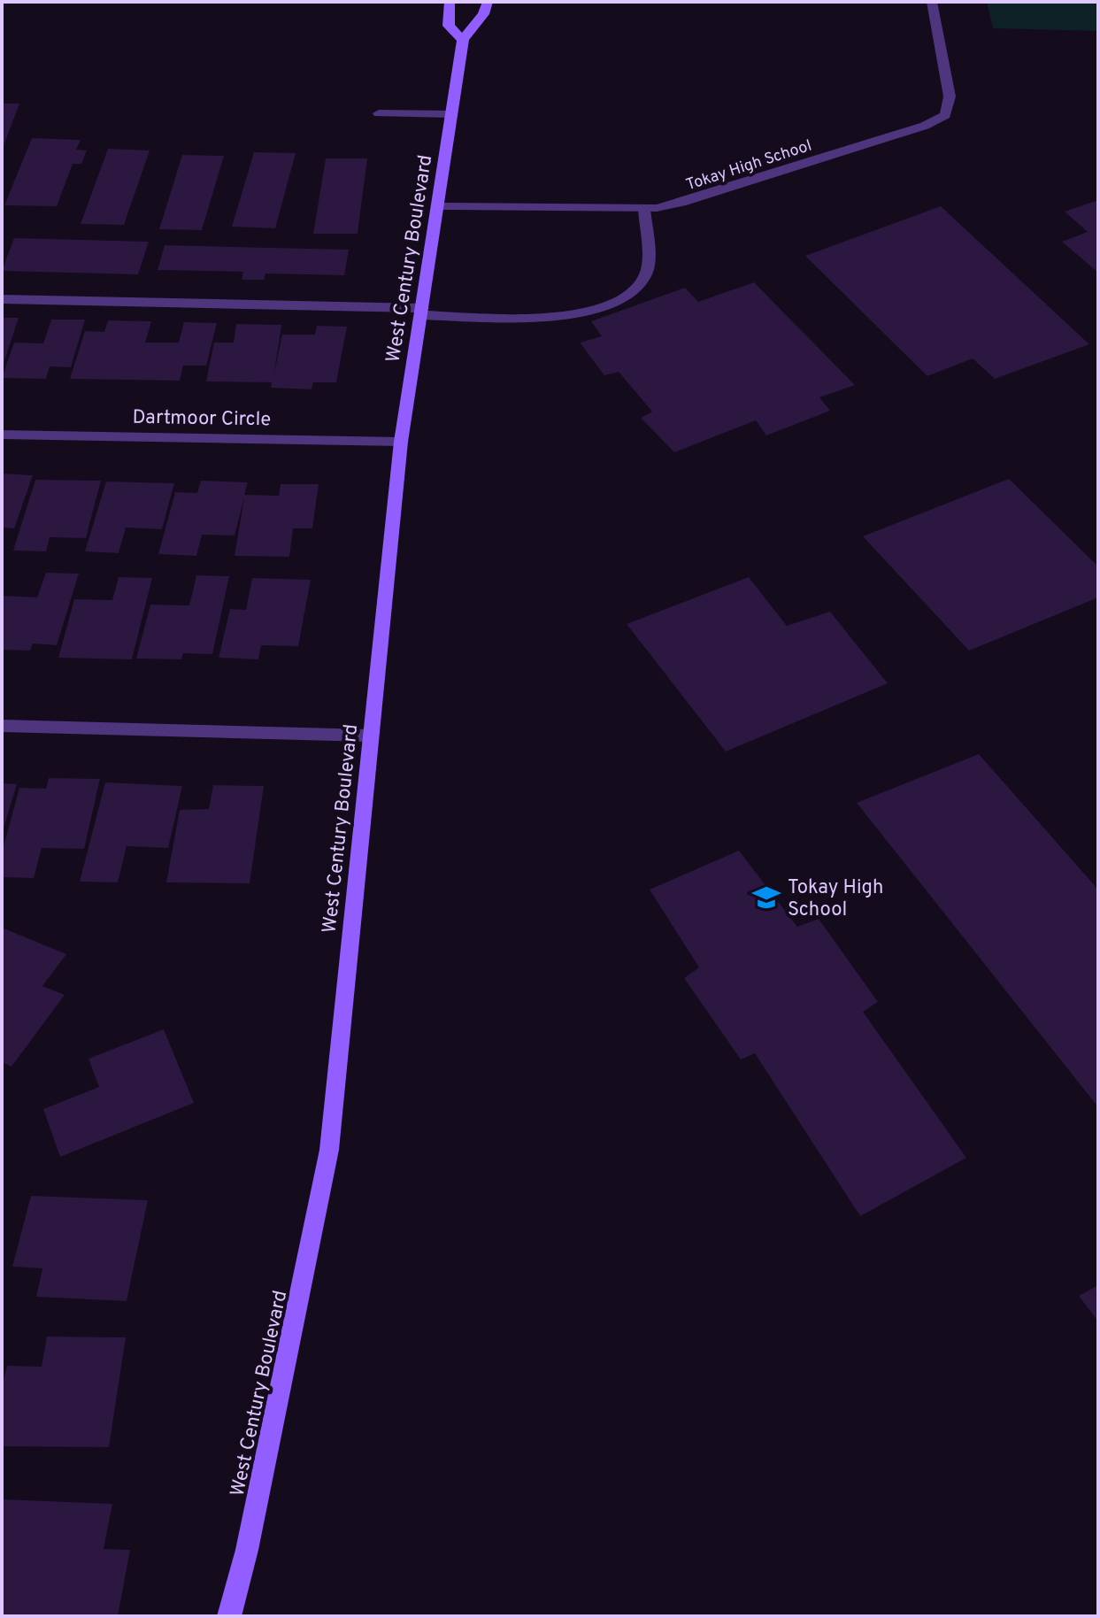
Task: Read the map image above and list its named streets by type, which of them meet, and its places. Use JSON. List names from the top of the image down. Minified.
{"streets":{"street":["Tokay High School","West Century Boulevard","Dartmoor Circle"]},"crossings":[["Tokay High School","West Century Boulevard"],["West Century Boulevard","Dartmoor Circle"]],"places":{"school or university":["Tokay High School"]}}
